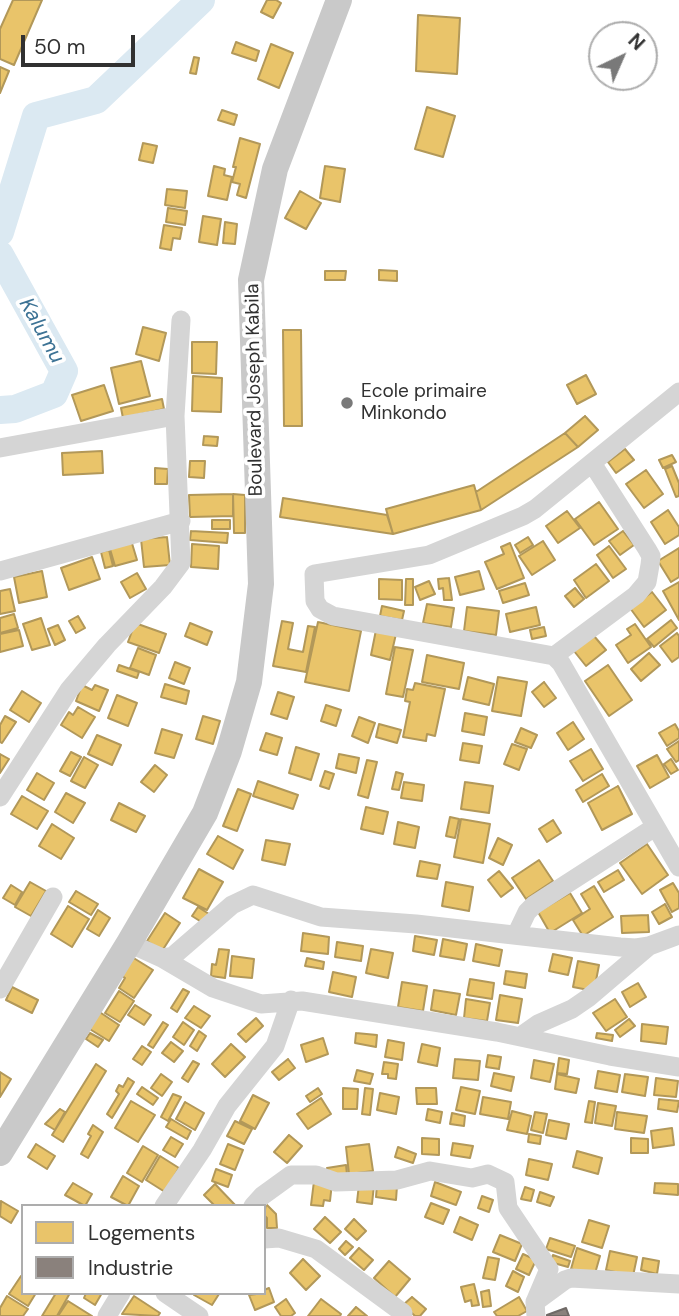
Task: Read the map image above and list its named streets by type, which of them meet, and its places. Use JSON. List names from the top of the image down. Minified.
{"streets":{"main road":["Boulevard Joseph Kabila"]},"water":["Kalumu"],"places":["Ecole primaire Minkondo"],"legend":["Logements","Industrie"],"scale_bar":"50 m","north":"top right"}
